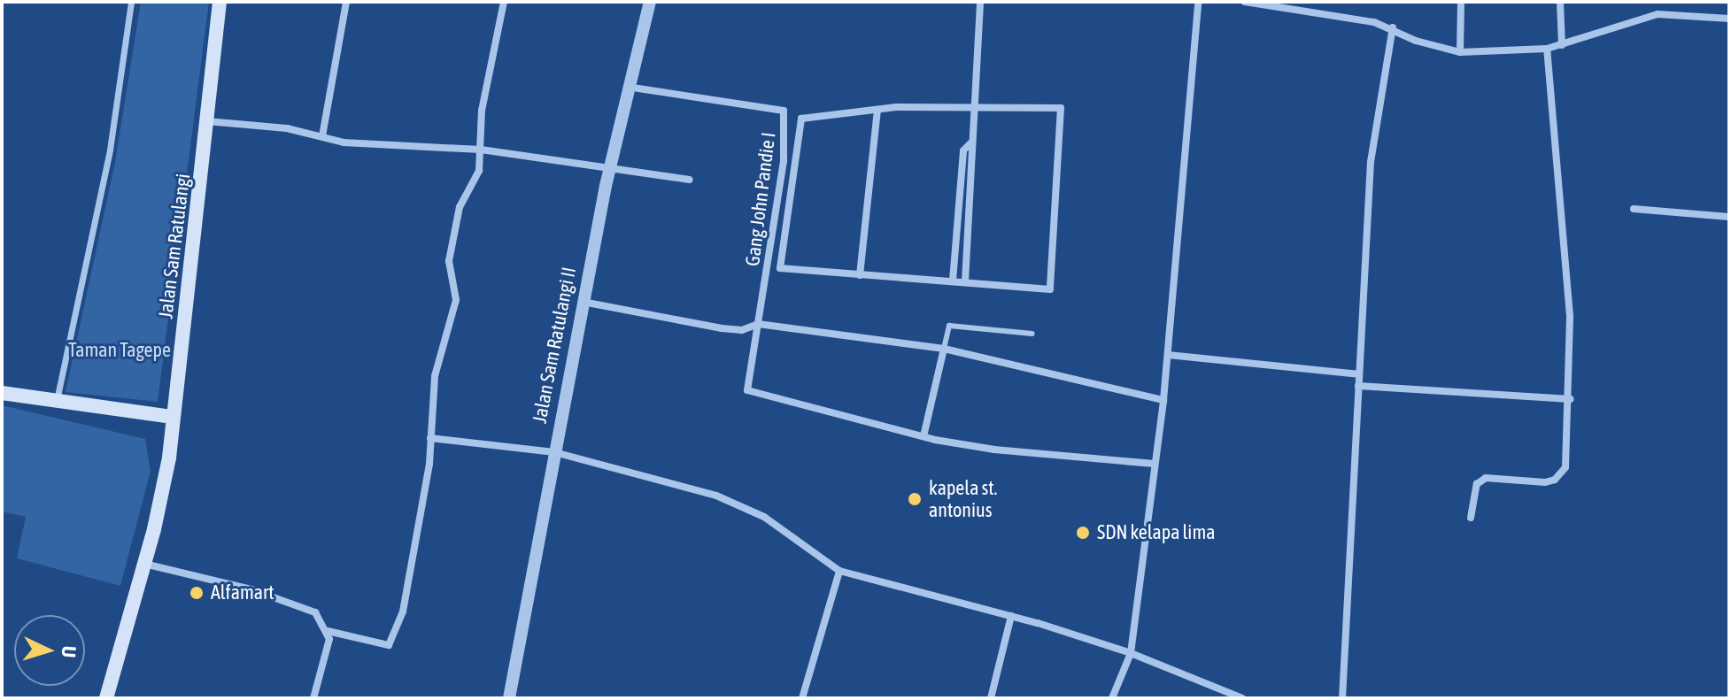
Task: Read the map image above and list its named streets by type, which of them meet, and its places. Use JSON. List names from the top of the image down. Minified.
{"streets":{"main road":["Jalan Sam Ratulangi"],"street":["Gang John Pandie I","Jalan Sam Ratulangi II"]},"crossings":[["Gang John Pandie I","Jalan Sam Ratulangi II"]],"parks":["Taman Tagepe"],"places":["kapela st. antonius","SDN kelapa lima","Alfamart"],"north":"right"}
